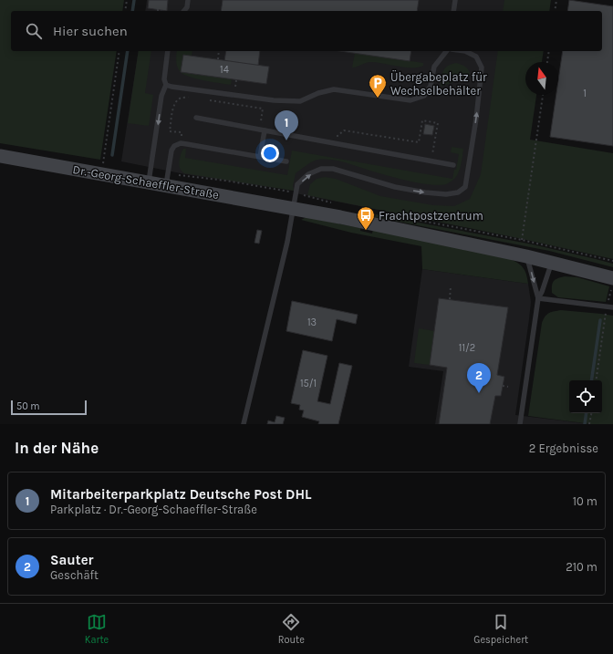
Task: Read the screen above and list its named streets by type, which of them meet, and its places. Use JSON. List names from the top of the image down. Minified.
{"streets":{"main road":["Dr.-Georg-Schaeffler-Straße"]},"places":{"parking":["Übergabeplatz für Wechselbehälter"],"bus stop":["Frachtpostzentrum"]},"house_numbers":["14","1","13","11/2","15/1"],"scale_bar":"50 m","north":"top","page":{"search":"Hier suchen","pins":["1","2"],"scale":"50 m","heading":["In der Nähe","2 Ergebnisse"],"list":[{"mark":"1","name":"Mitarbeiterparkplatz Deutsche Post DHL","note":"Parkplatz · Dr.-Georg-Schaeffler-Straße","value":"10 m"},{"mark":"2","name":"Sauter","note":"Geschäft","value":"210 m"}],"nav":["Karte","Route","Gespeichert"]}}
